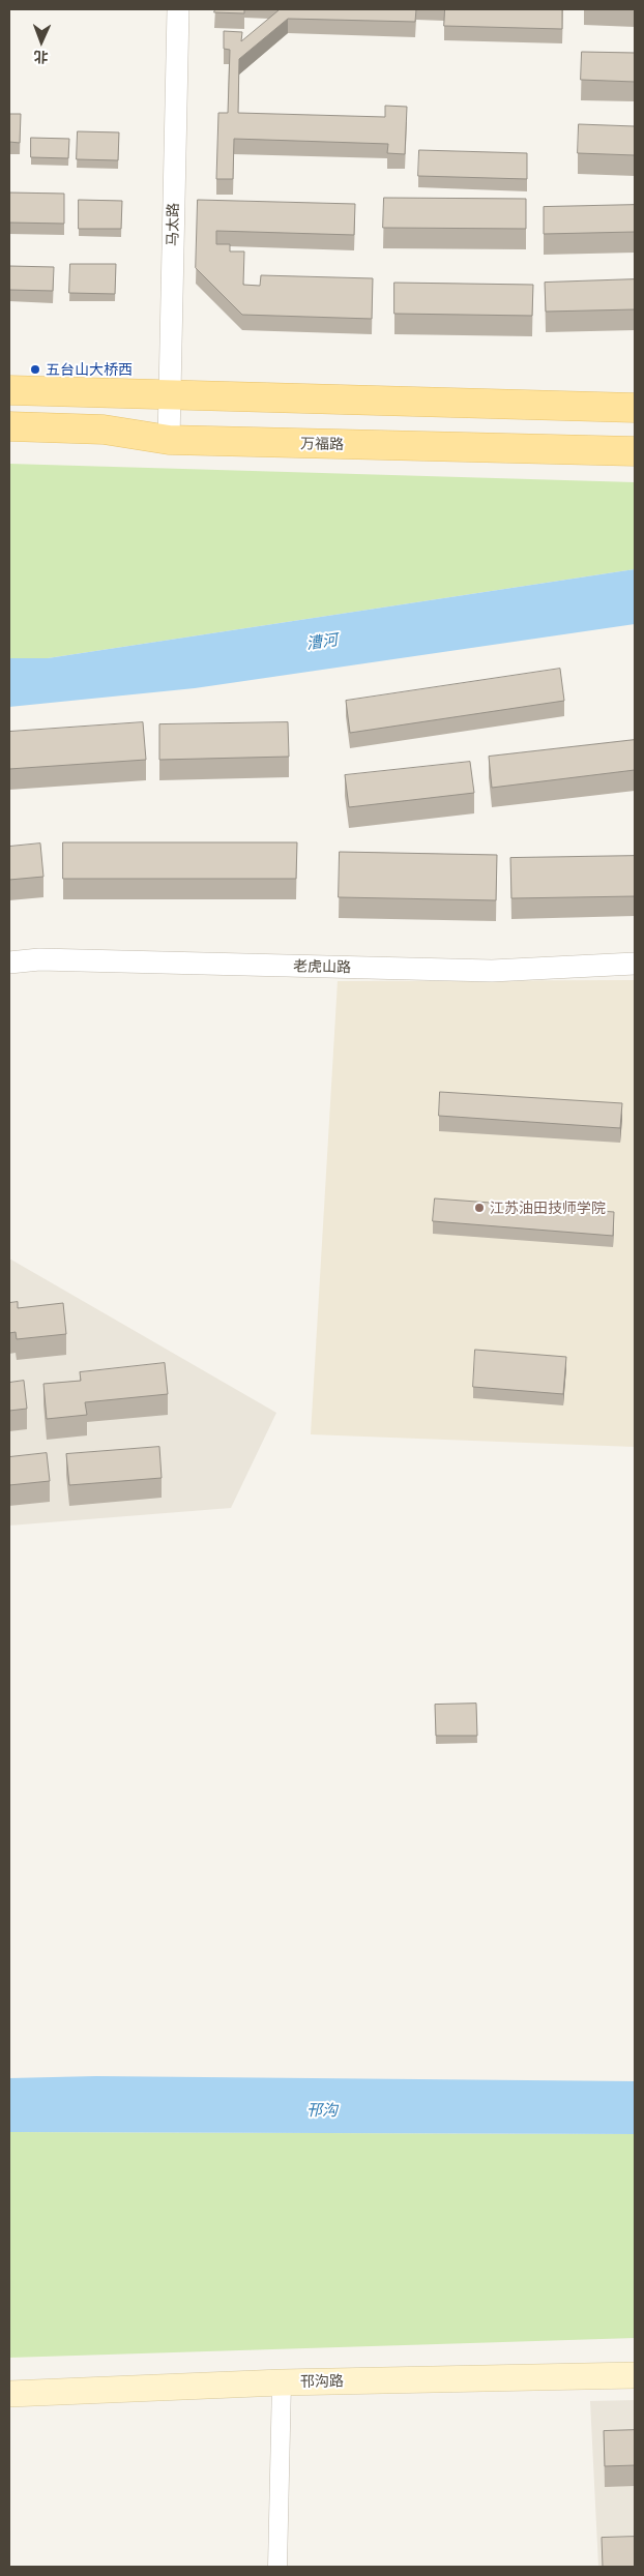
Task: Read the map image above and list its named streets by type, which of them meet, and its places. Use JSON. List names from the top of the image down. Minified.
{"streets":{"main road":["万福路","邗沟路"],"street":["马太路","老虎山路"]},"crossings":[["马太路","万福路"]],"water":["漕河","邗沟"],"places":["五台山大桥西","江苏油田技师学院"],"north":"bottom"}
